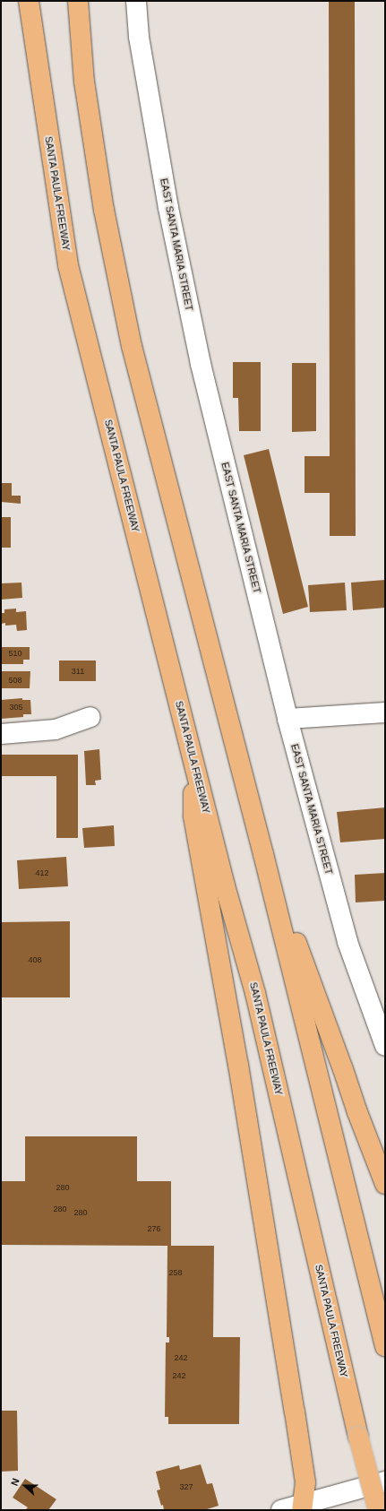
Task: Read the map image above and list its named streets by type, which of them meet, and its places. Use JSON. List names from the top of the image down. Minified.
{"streets":{"highway":["SANTA PAULA FREEWAY"],"street":["EAST SANTA MARIA STREET"]},"house_numbers":["510","311","508","305","412","408","280","280","280","276","258","242","242","327"],"north":"left"}
